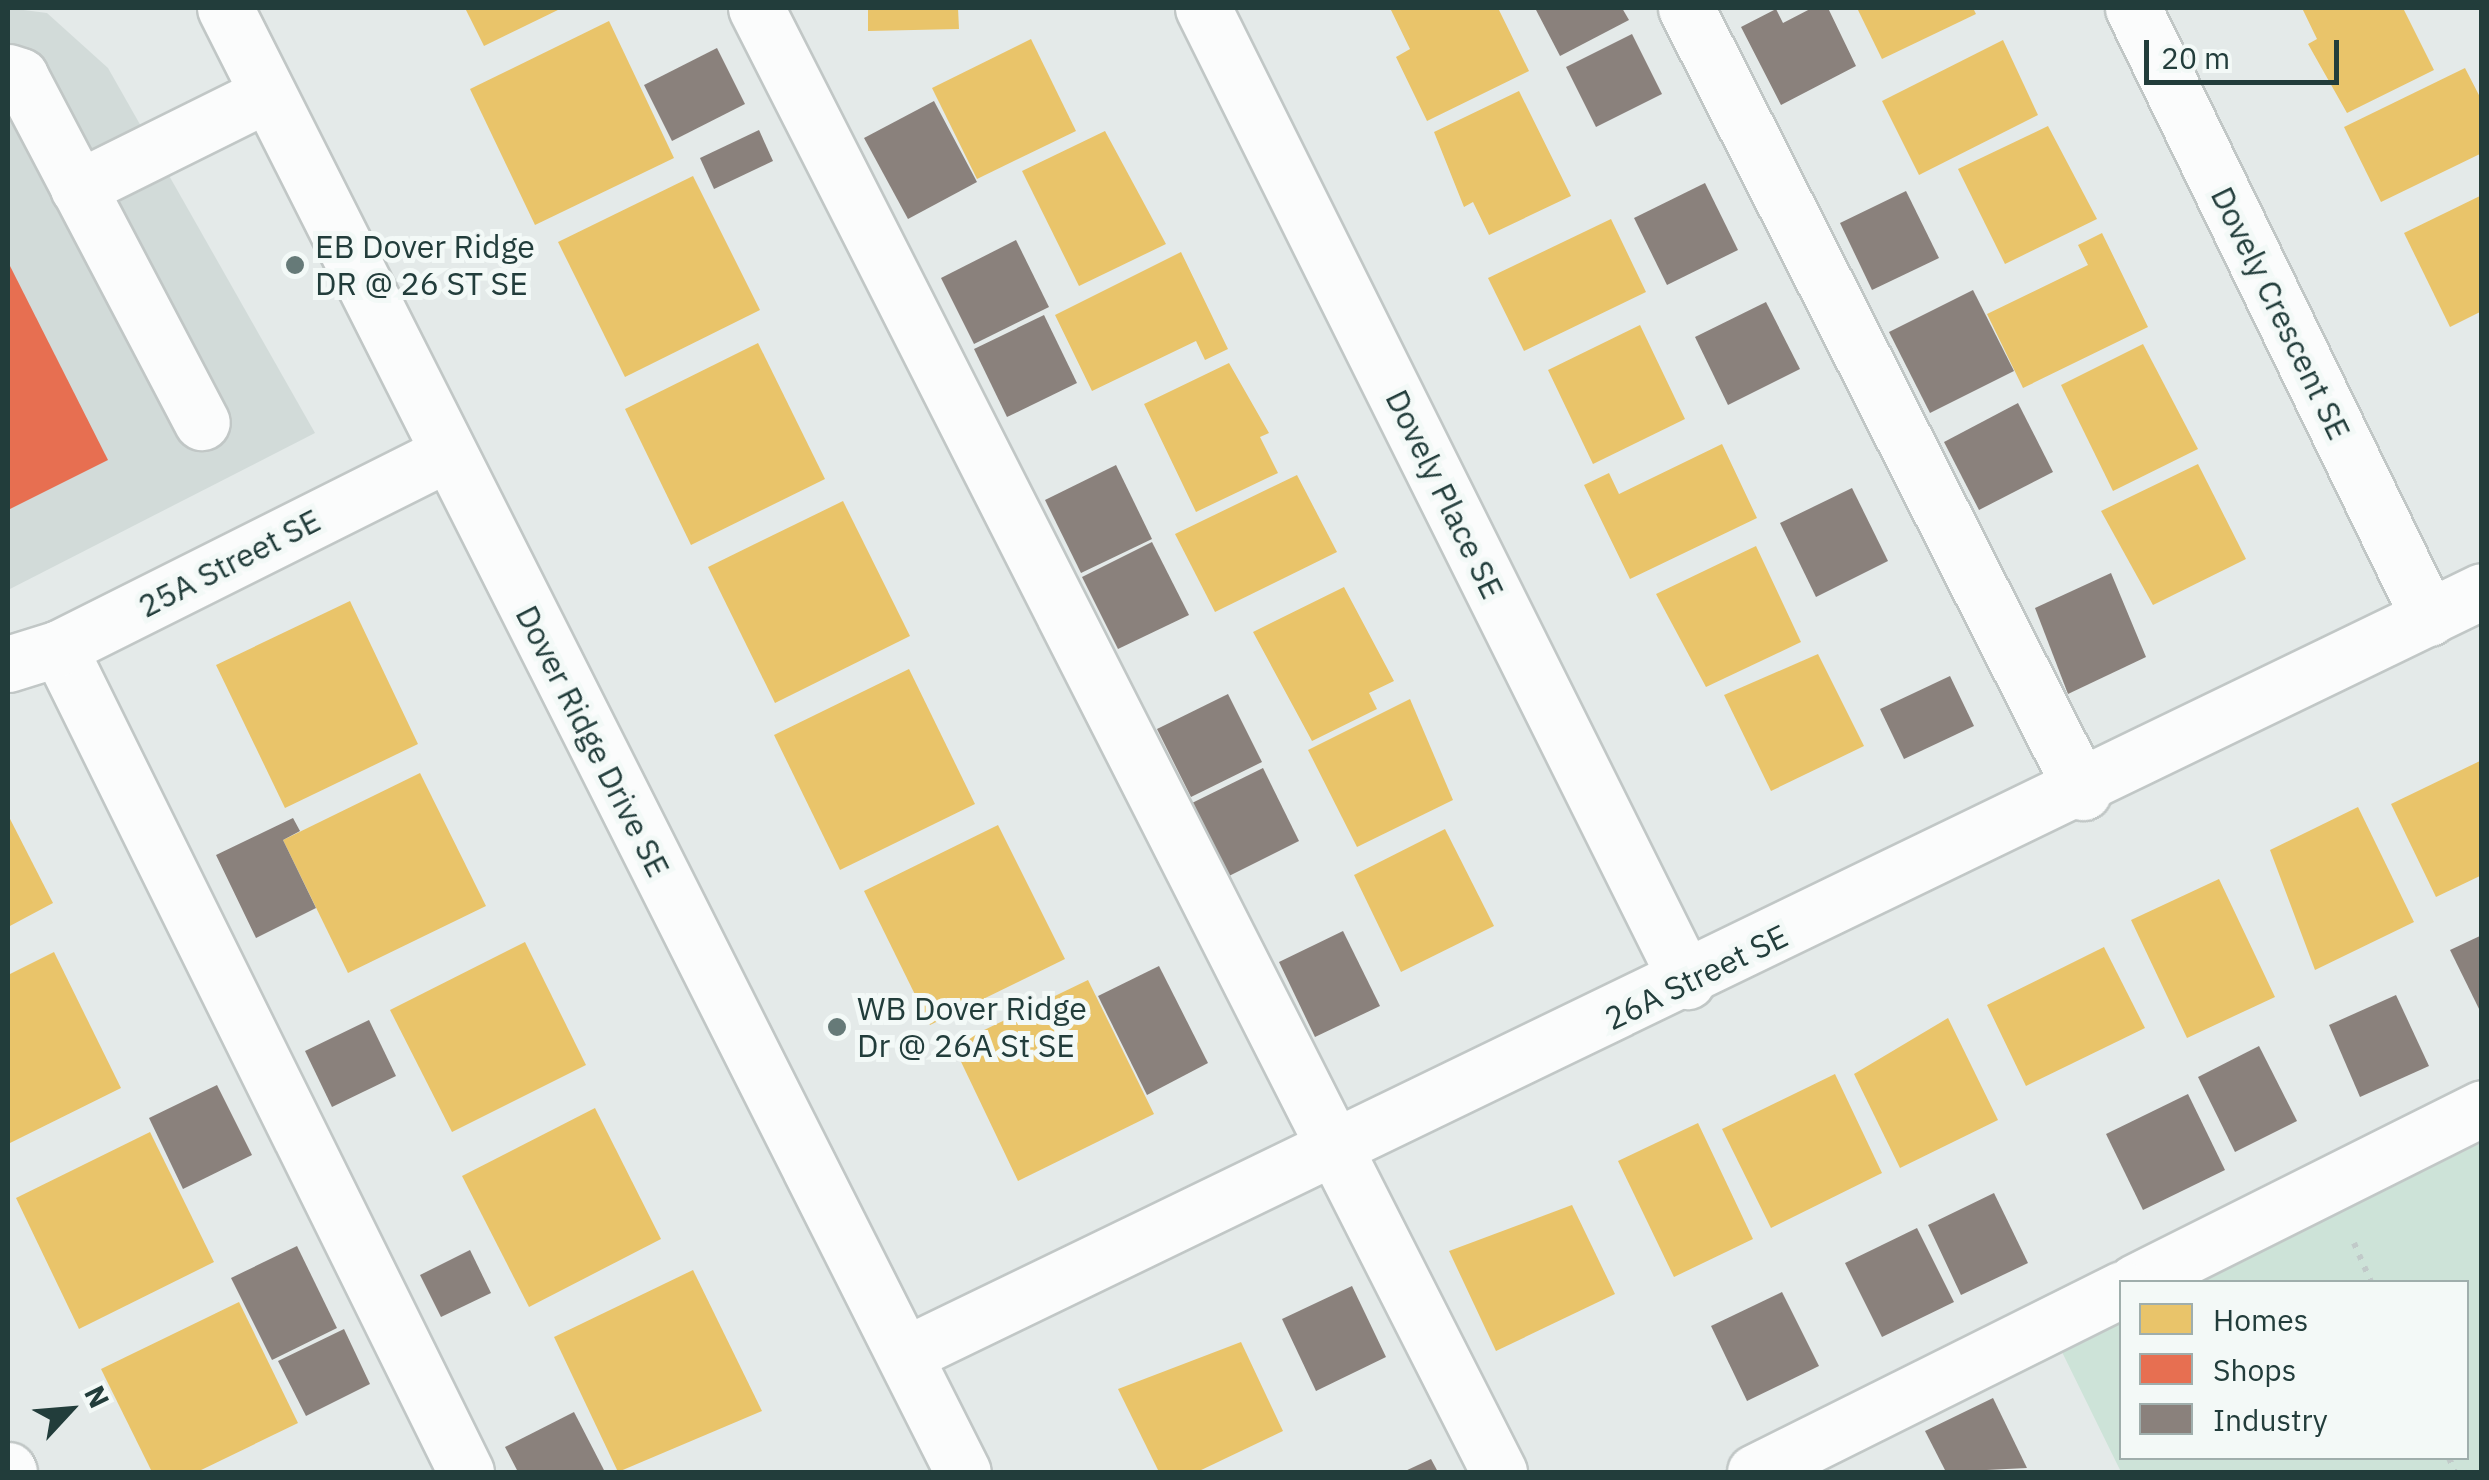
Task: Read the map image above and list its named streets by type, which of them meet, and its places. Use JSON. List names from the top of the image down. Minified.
{"streets":{"street":["Dovely Crescent SE","Dovely Place SE","25A Street SE","Dover Ridge Drive SE","26A Street SE"]},"crossings":[["Dovely Crescent SE","26A Street SE"],["Dovely Place SE","26A Street SE"],["25A Street SE","Dover Ridge Drive SE"],["Dover Ridge Drive SE","26A Street SE"]],"places":["EB Dover Ridge DR @ 26 ST SE","WB Dover Ridge Dr @ 26A St SE"],"legend":["Homes","Shops","Industry"],"scale_bar":"20 m","north":"top right"}
